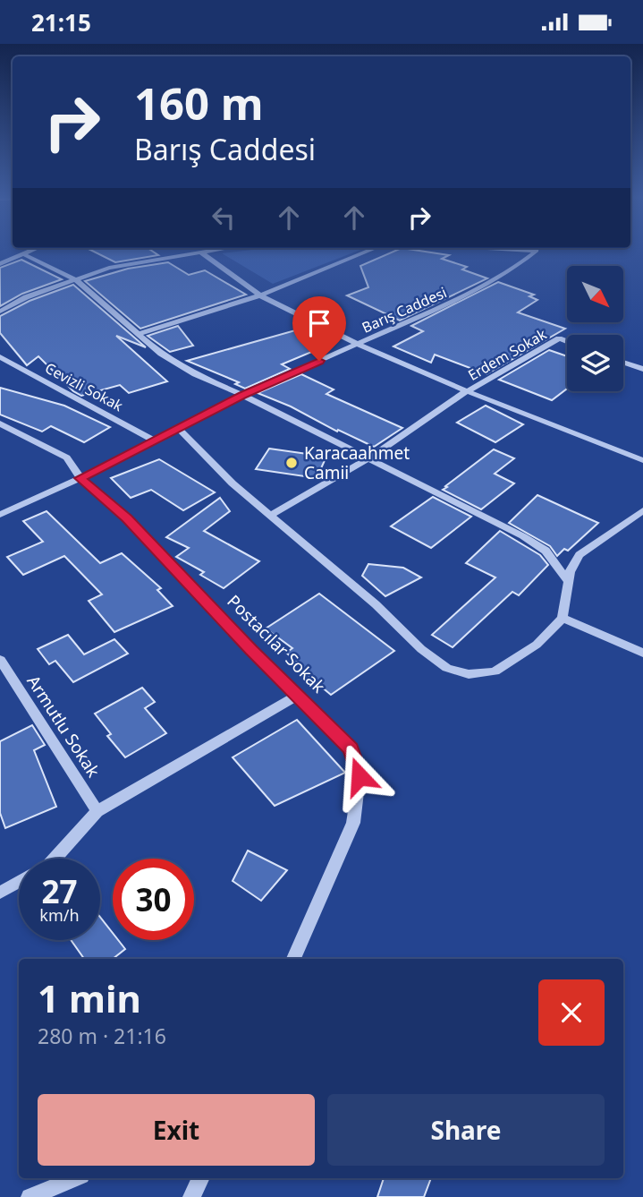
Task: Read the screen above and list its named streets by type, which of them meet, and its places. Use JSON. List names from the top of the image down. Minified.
{"streets":{"street":["Barış Caddesi","Erdem Sokak","Cevizli Sokak","Postacılar Sokak","Armutlu Sokak"]},"crossings":[["Barış Caddesi","Cevizli Sokak"],["Barış Caddesi","Postacılar Sokak"]],"places":["Karacaahmet Camii"],"north":"bottom right","page":{"status":"21:15","turn":["160 m","Barış Caddesi"],"speed":"27 km/h","limit":"30","heading":["1 min","280 m · 21:16"],"buttons":["Exit","Share"]}}
